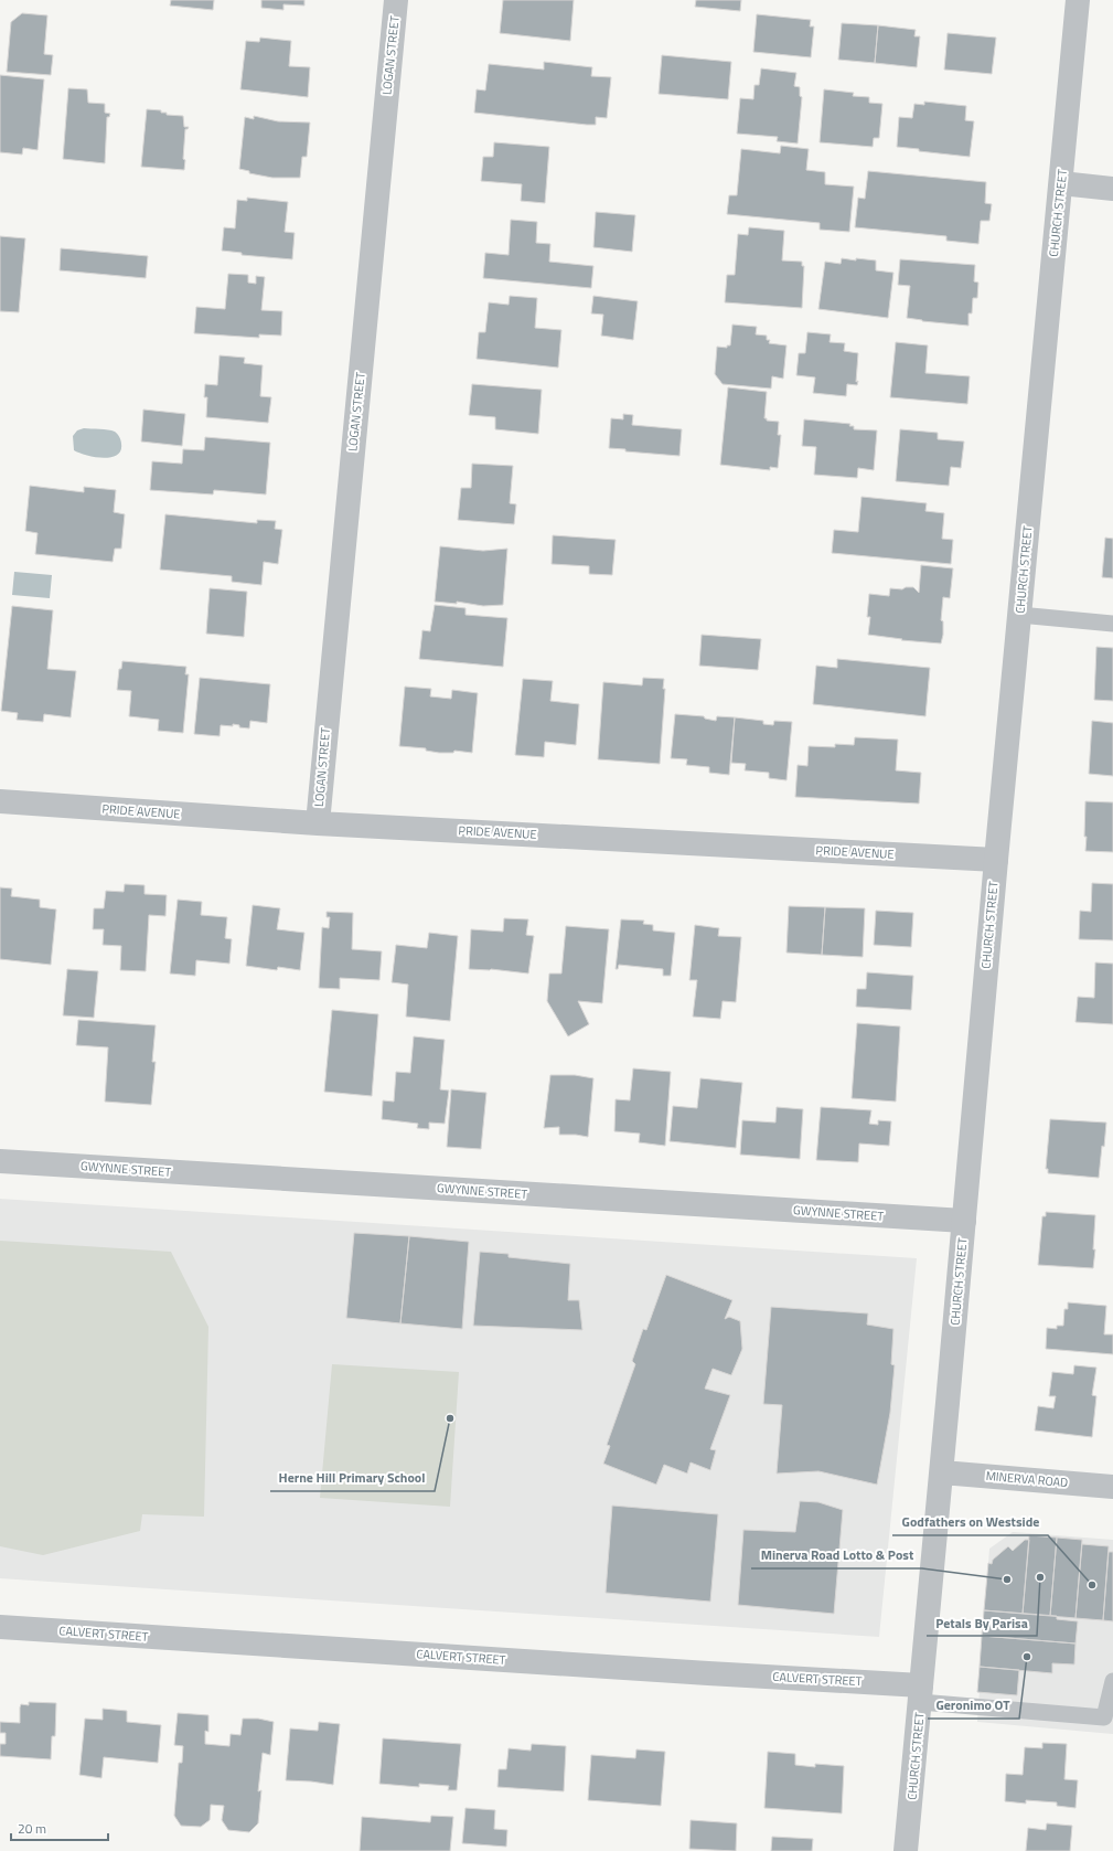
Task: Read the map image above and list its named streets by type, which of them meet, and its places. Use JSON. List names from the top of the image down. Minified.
{"streets":{"street":["LOGAN STREET","CHURCH STREET","PRIDE AVENUE","GWYNNE STREET","MINERVA ROAD","CALVERT STREET"]},"crossings":[["LOGAN STREET","PRIDE AVENUE"],["CHURCH STREET","PRIDE AVENUE"],["CHURCH STREET","GWYNNE STREET"],["CHURCH STREET","MINERVA ROAD"],["CHURCH STREET","CALVERT STREET"]],"places":["Herne Hill Primary School","Petals By Parisa","Minerva Road Lotto & Post","Godfathers on Westside","Geronimo OT"],"scale_bar":"20 m"}
